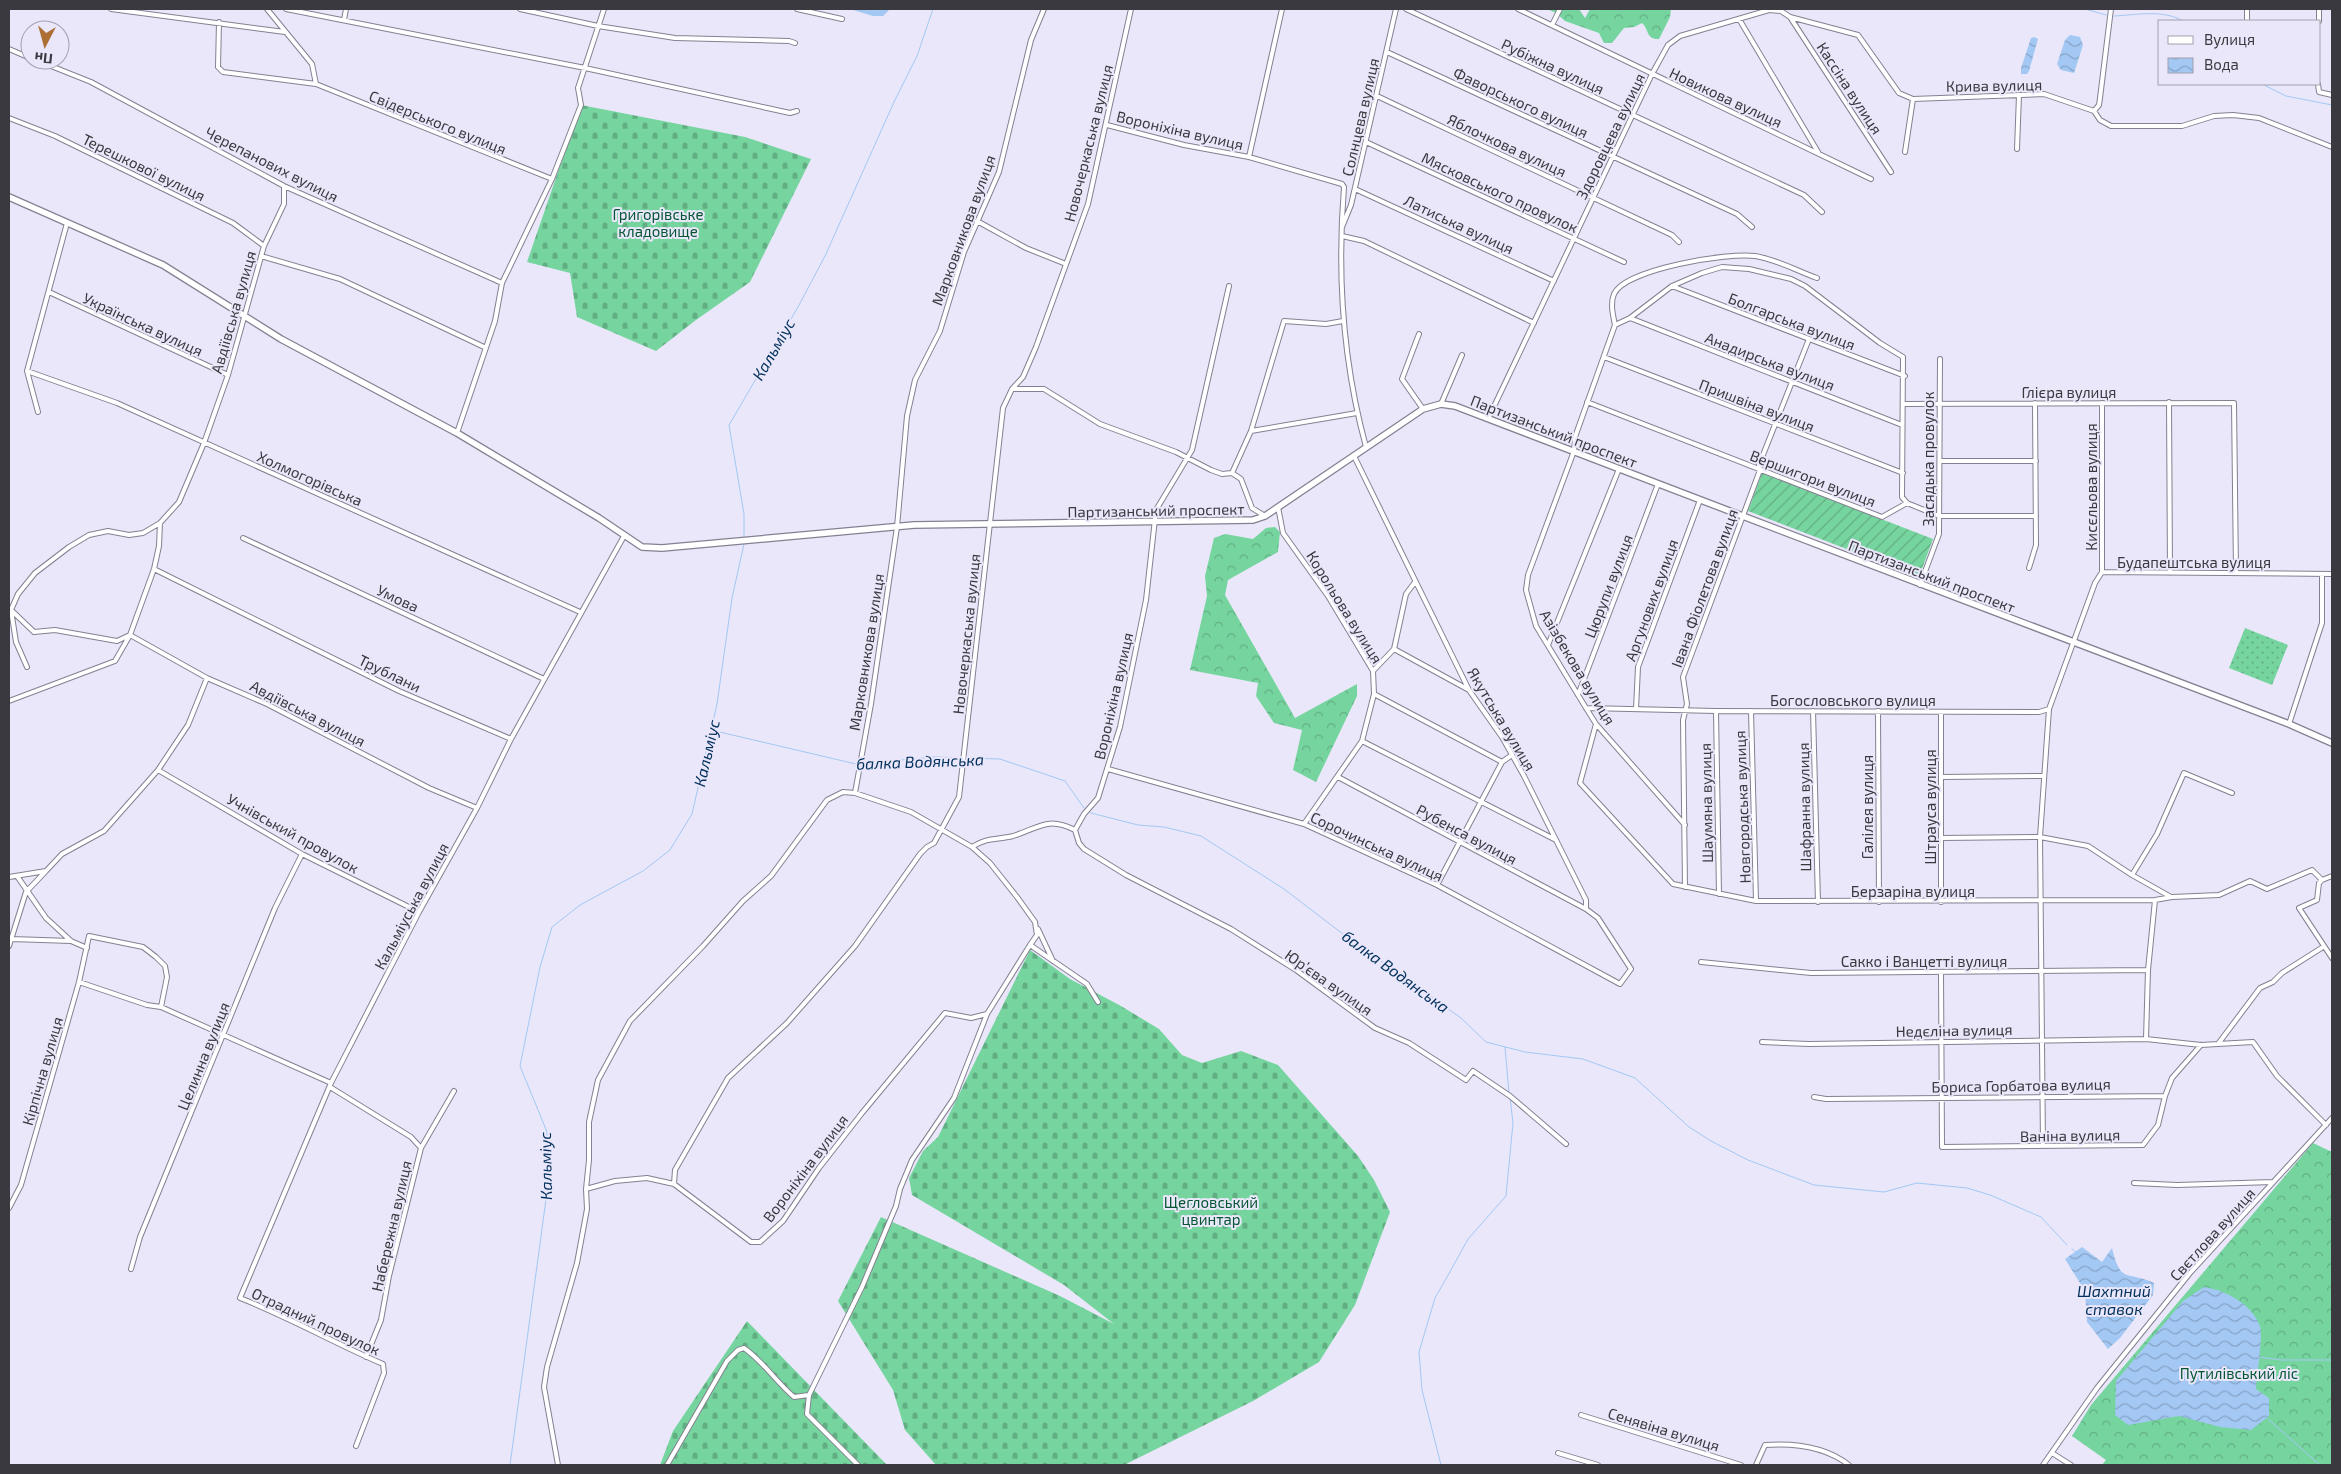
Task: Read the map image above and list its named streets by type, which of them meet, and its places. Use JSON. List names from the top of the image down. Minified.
{"streets":{"street":["Рубіжна вулиця","Крива вулиця","Кассіна вулиця","Новикова вулиця","Фаворського вулиця","Солнцева вулиця","Свiдерського вулиця","Вороніхіна вулиця","Здоровцева вулиця","Новочеркаська вулиця","Яблочкова вулиця","Черепанових вулиця","Терешкової вулиця","Мясковського провулок","Латиська вулиця","Марковникова вулиця","Авдіївська вулиця","Болгарська вулиця","Українська вулиця","Анадирська вулиця","Глієра вулиця","Пришвіна вулиця","Партизанський проспект","Засядька провулок","Холмогорівська","Вершигори вулиця","Кисєльова вулиця","Будапештська вулиця","Цюрупи вулиця","Івана Фіолетова вулиця","Умова","Аргунових вулиця","Корольова вулиця","Азізбекова вулиця","Трублани","Богословського вулиця","Якутська вулиця","Шаумяна вулиця","Новгородська вулиця","Шафранна вулиця","Галілея вулиця","Штрауса вулиця","Учнівський провулок","Рубенса вулиця","Сорочинська вулиця","Берзаріна вулиця","Кальміуська вулиця","Сакко і Ванцетті вулиця","Юр’єва вулиця","Недєліна вулиця","Целинна вулиця","Кiрпiчна вулиця","Бориса Горбатова вулиця","Ваніна вулиця","Набережна вулиця","Свєтлова вулиця","Отрадний провулок","Сенявіна вулиця"]},"crossings":[["Рубіжна вулиця","Здоровцева вулиця"],["Крива вулиця","Кассіна вулиця"],["Крива вулиця","Здоровцева вулиця"],["Кассіна вулиця","Здоровцева вулиця"],["Новикова вулиця","Здоровцева вулиця"],["Фаворського вулиця","Солнцева вулиця"],["Фаворського вулиця","Здоровцева вулиця"],["Солнцева вулиця","Вороніхіна вулиця"],["Солнцева вулиця","Яблочкова вулиця"],["Солнцева вулиця","Мясковського провулок"],["Солнцева вулиця","Латиська вулиця"],["Вороніхіна вулиця","Новочеркаська вулиця"],["Вороніхіна вулиця","Партизанський проспект"],["Вороніхіна вулиця","Сорочинська вулиця"],["Вороніхіна вулиця","Юр’єва вулиця"],["Здоровцева вулиця","Яблочкова вулиця"],["Здоровцева вулиця","Мясковського провулок"],["Здоровцева вулиця","Латиська вулиця"],["Здоровцева вулиця","Партизанський проспект"],["Новочеркаська вулиця","Партизанський проспект"],["Черепанових вулиця","Авдіївська вулиця"],["Терешкової вулиця","Авдіївська вулиця"],["Марковникова вулиця","Партизанський проспект"],["Авдіївська вулиця","Українська вулиця"],["Авдіївська вулиця","Партизанський проспект"],["Авдіївська вулиця","Холмогорівська"],["Авдіївська вулиця","Кальміуська вулиця"],["Болгарська вулиця","Засядька провулок"],["Болгарська вулиця","Івана Фіолетова вулиця"],["Анадирська вулиця","Засядька провулок"],["Анадирська вулиця","Івана Фіолетова вулиця"],["Глієра вулиця","Засядька провулок"],["Глієра вулиця","Кисєльова вулиця"],["Глієра вулиця","Будапештська вулиця"],["Пришвіна вулиця","Засядька провулок"],["Пришвіна вулиця","Івана Фіолетова вулиця"],["Пришвіна вулиця","Азізбекова вулиця"],["Партизанський проспект","Засядька провулок"],["Партизанський проспект","Будапештська вулиця"],["Партизанський проспект","Цюрупи вулиця"],["Партизанський проспект","Івана Фіолетова вулиця"],["Партизанський проспект","Аргунових вулиця"],["Партизанський проспект","Корольова вулиця"],["Партизанський проспект","Азізбекова вулиця"],["Партизанський проспект","Якутська вулиця"],["Партизанський проспект","Кальміуська вулиця"],["Засядька провулок","Вершигори вулиця"],["Холмогорівська","Кальміуська вулиця"],["Вершигори вулиця","Івана Фіолетова вулиця"],["Вершигори вулиця","Азізбекова вулиця"],["Кисєльова вулиця","Будапештська вулиця"],["Цюрупи вулиця","Азізбекова вулиця"],["Івана Фіолетова вулиця","Азізбекова вулиця"],["Івана Фіолетова вулиця","Богословського вулиця"],["Івана Фіолетова вулиця","Берзаріна вулиця"],["Умова","Кальміуська вулиця"],["Аргунових вулиця","Богословського вулиця"],["Корольова вулиця","Рубенса вулиця"],["Корольова вулиця","Сорочинська вулиця"],["Азізбекова вулиця","Богословського вулиця"],["Азізбекова вулиця","Берзаріна вулиця"],["Трублани","Кальміуська вулиця"],["Богословського вулиця","Шаумяна вулиця"],["Богословського вулиця","Новгородська вулиця"],["Богословського вулиця","Шафранна вулиця"],["Богословського вулиця","Галілея вулиця"],["Богословського вулиця","Штрауса вулиця"],["Якутська вулиця","Рубенса вулиця"],["Якутська вулиця","Сорочинська вулиця"],["Шаумяна вулиця","Берзаріна вулиця"],["Новгородська вулиця","Берзаріна вулиця"],["Шафранна вулиця","Берзаріна вулиця"],["Галілея вулиця","Берзаріна вулиця"],["Штрауса вулиця","Берзаріна вулиця"],["Учнівський провулок","Кальміуська вулиця"],["Учнівський провулок","Целинна вулиця"],["Рубенса вулиця","Сорочинська вулиця"],["Кальміуська вулиця","Набережна вулиця"],["Кальміуська вулиця","Отрадний провулок"],["Недєліна вулиця","Свєтлова вулиця"],["Целинна вулиця","Набережна вулиця"],["Кiрпiчна вулиця","Набережна вулиця"],["Бориса Горбатова вулиця","Ваніна вулиця"],["Набережна вулиця","Отрадний провулок"]],"water":["Кальміус","балка Водянська","Шахтний ставок"],"parks":["Григорівське кладовище","Щегловський цвинтар","Путилівський ліс"],"legend":["Вулиця","Вода"],"north":"bottom"}
